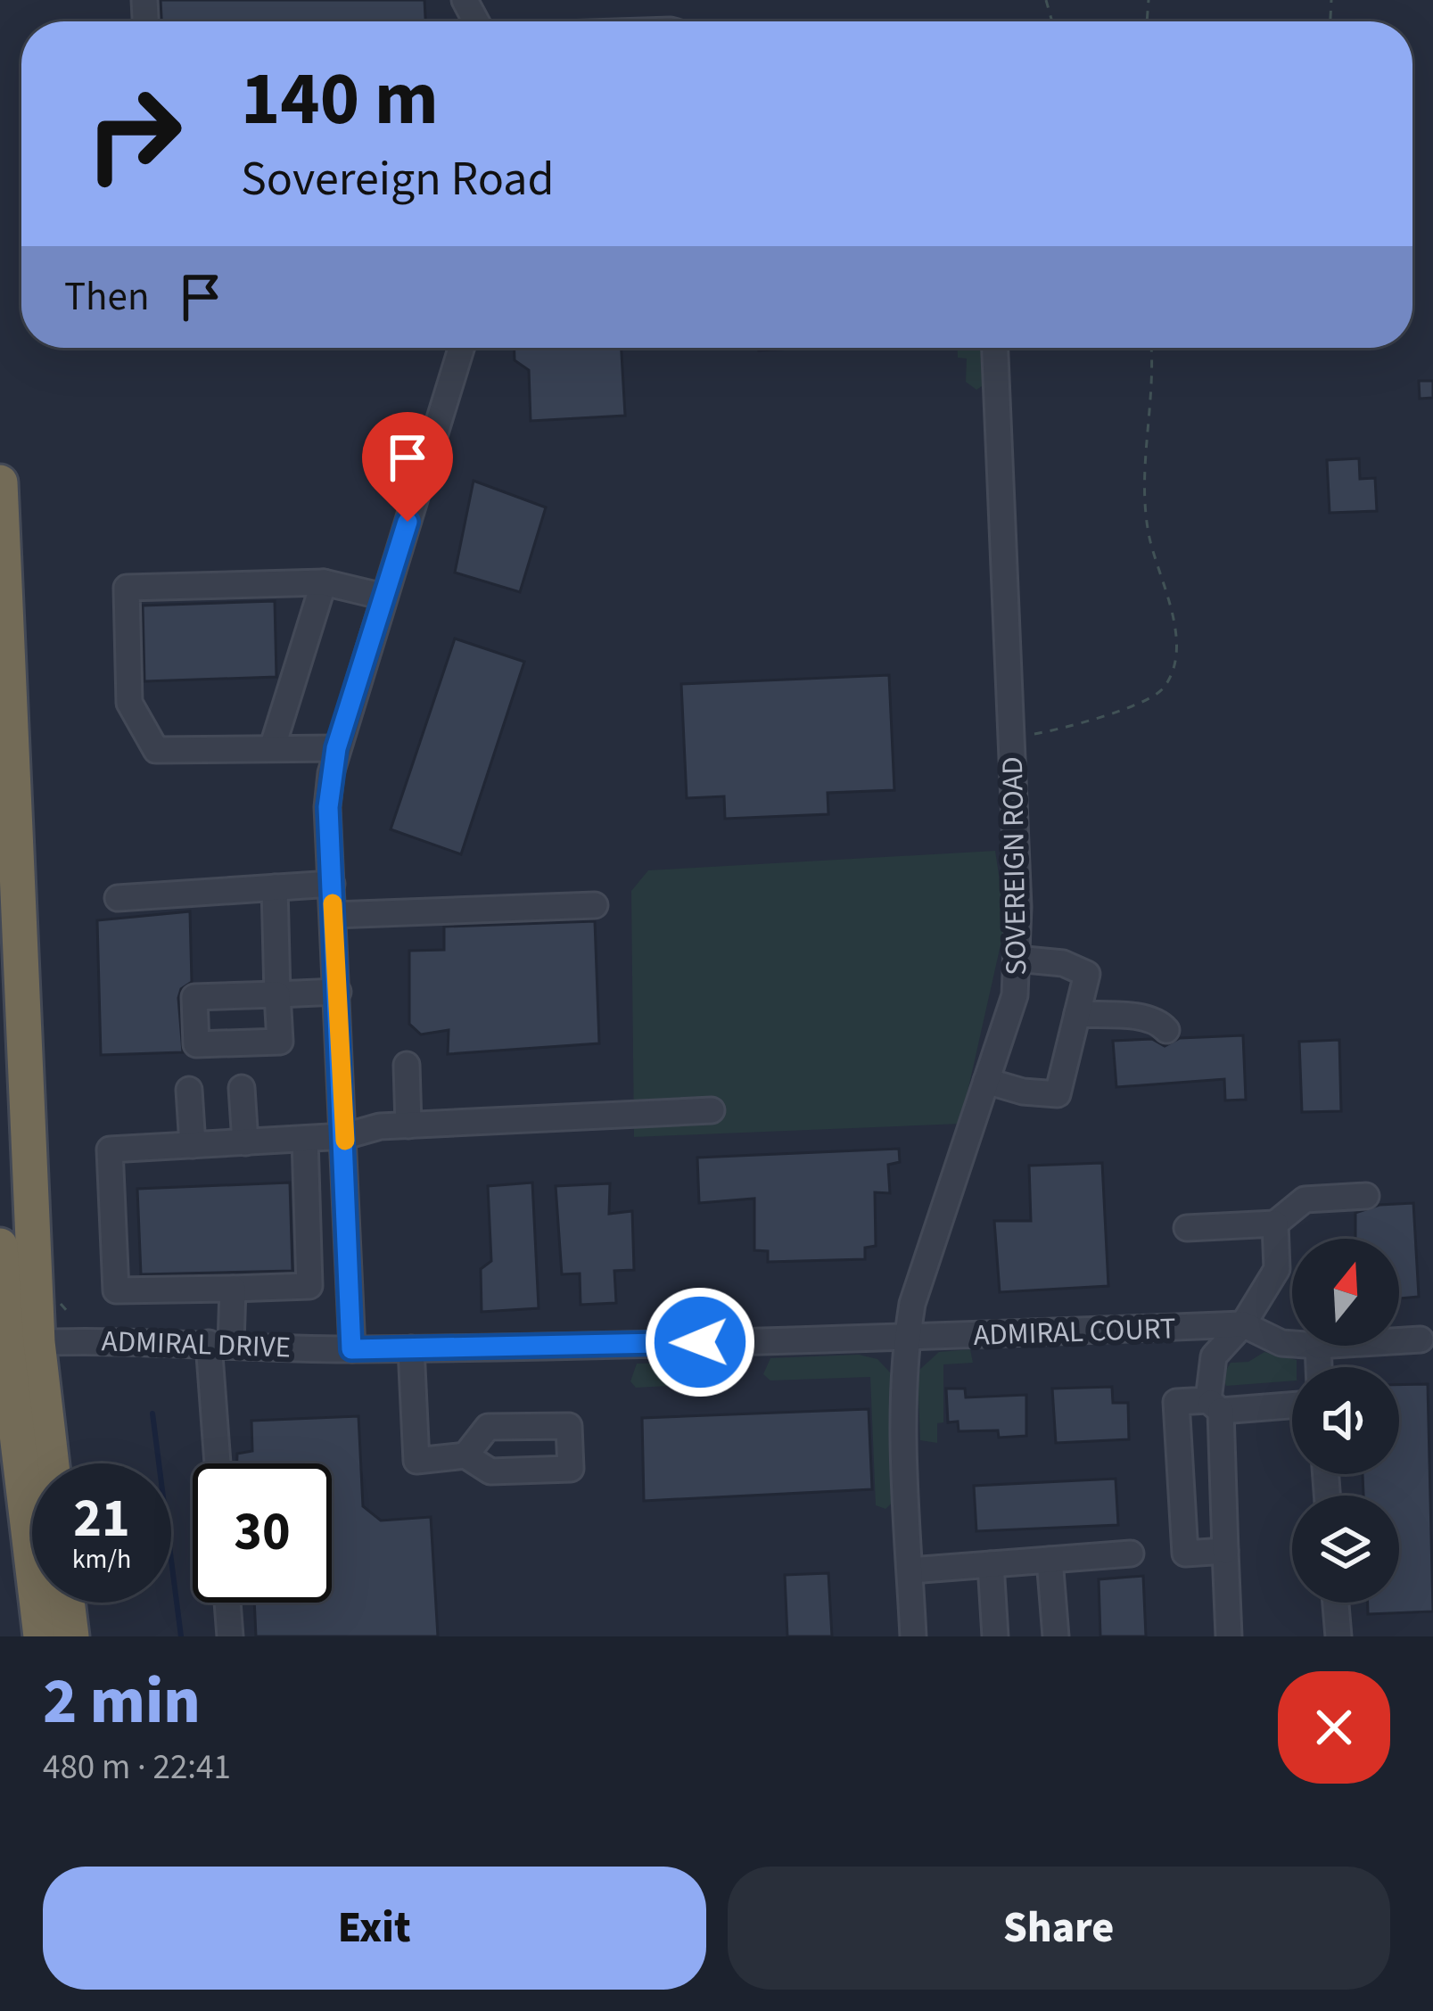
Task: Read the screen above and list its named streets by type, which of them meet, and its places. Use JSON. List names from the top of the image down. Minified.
{"streets":{"street":["SOVEREIGN ROAD","ADMIRAL COURT","ADMIRAL DRIVE"]},"crossings":[["SOVEREIGN ROAD","ADMIRAL COURT"],["SOVEREIGN ROAD","ADMIRAL DRIVE"],["ADMIRAL COURT","ADMIRAL DRIVE"]],"north":"top","page":{"turn":["140 m","Sovereign Road"],"then":"Then","speed":"21 km/h","limit":"30","heading":["2 min","480 m · 22:41"],"buttons":["Exit","Share"]}}
